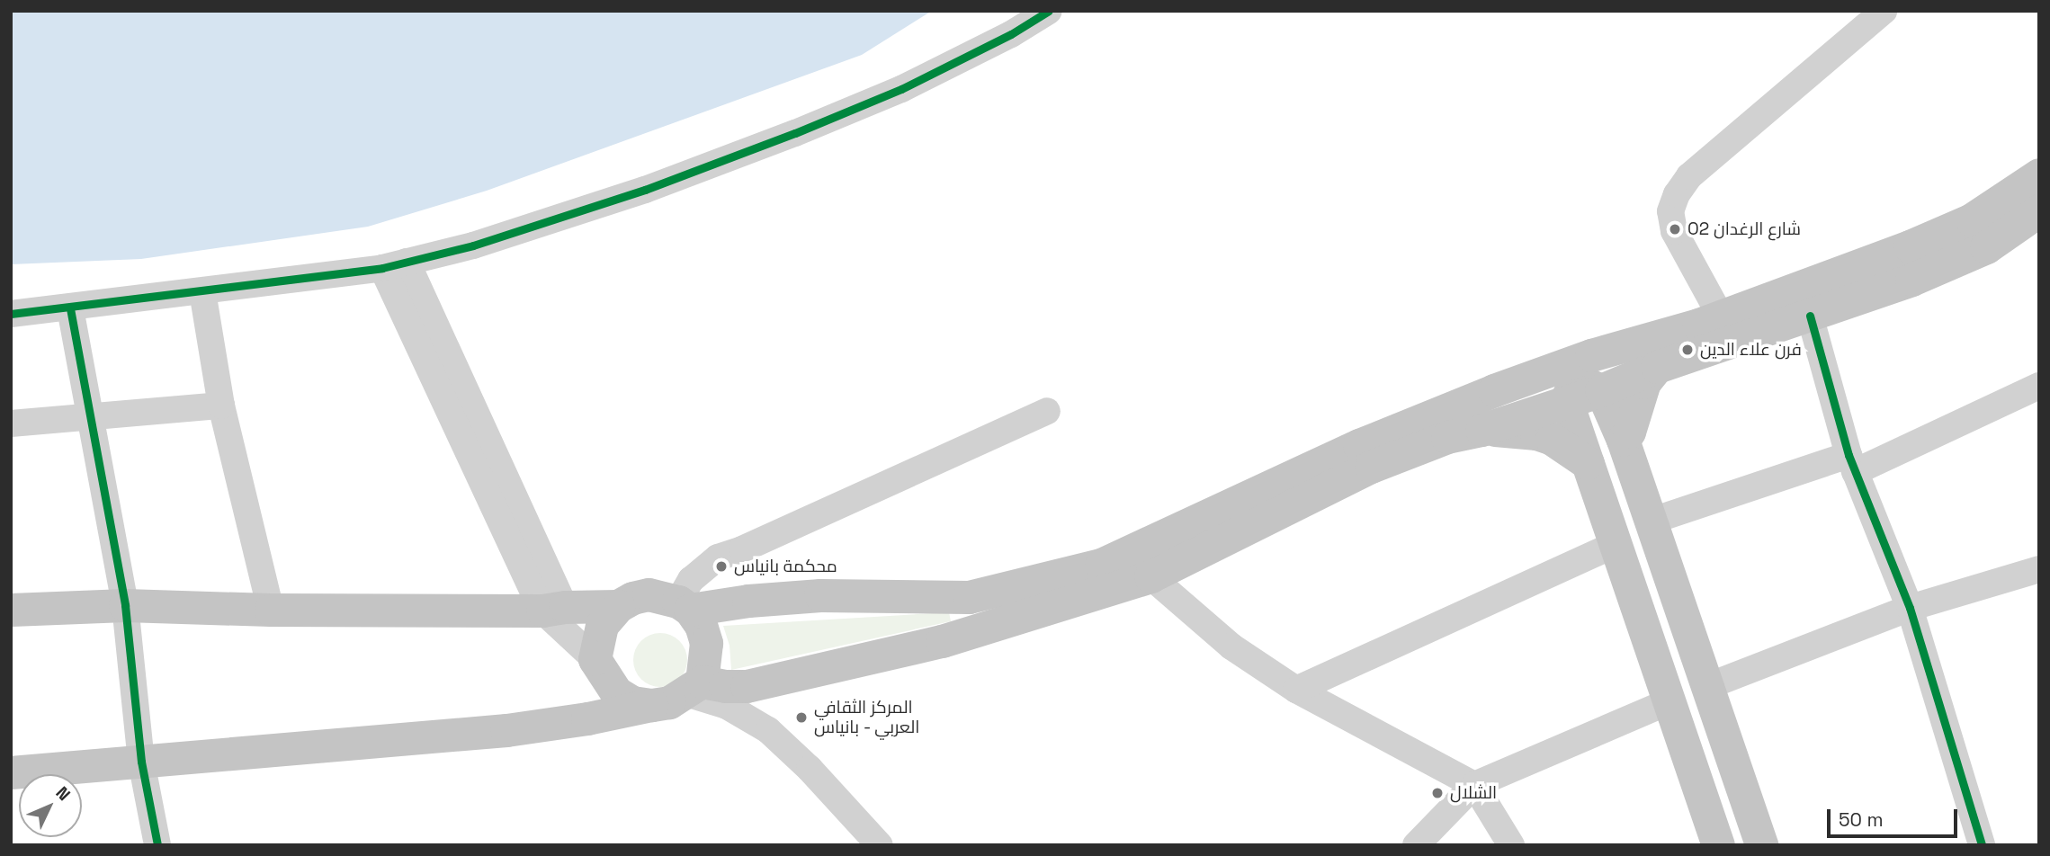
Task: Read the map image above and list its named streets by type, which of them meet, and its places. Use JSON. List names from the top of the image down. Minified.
{"places":["O2 شارع الرغدان","فرن علاء الدين","محكمة بانياس","المركز الثقافي العربي - بانياس","الشلال"],"scale_bar":"50 m","north":"top right"}
